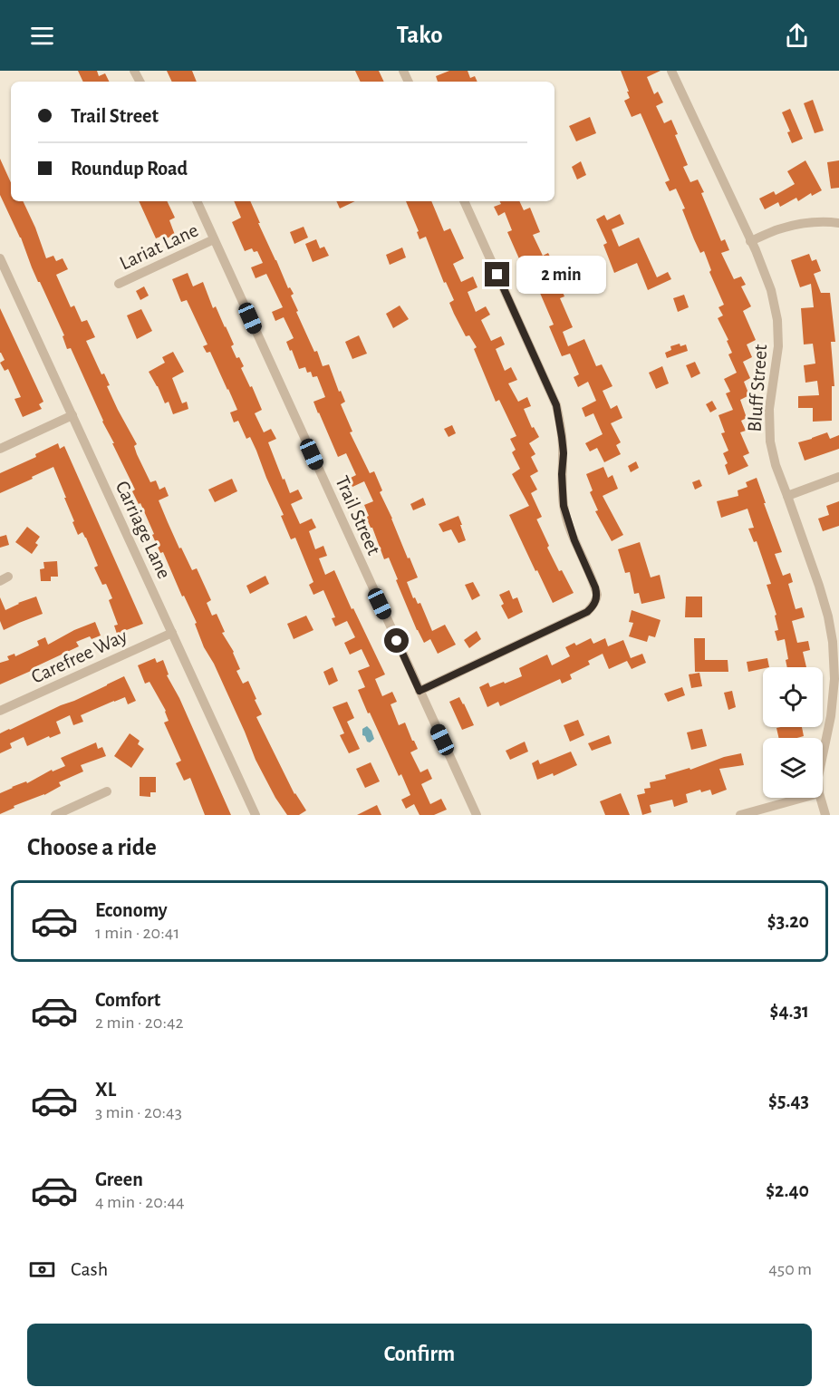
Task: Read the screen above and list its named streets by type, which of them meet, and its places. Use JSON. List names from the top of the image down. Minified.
{"streets":{"street":["Lariat Lane","Bluff Street","Trail Street","Carriage Lane","Carefree Way"]},"crossings":[["Lariat Lane","Trail Street"],["Carriage Lane","Carefree Way"]],"page":{"header":"Tako","banner":["Trail Street","Roundup Road"],"bubble":"2 min","heading":"Choose a ride","list":[{"name":"Economy","note":"1 min · 20:41","value":"$3.20"},{"name":"Comfort","note":"2 min · 20:42","value":"$4.31"},{"name":"XL","note":"3 min · 20:43","value":"$5.43"},{"name":"Green","note":"4 min · 20:44","value":"$2.40"}],"pay":["Cash","450 m"],"buttons":"Confirm"}}
